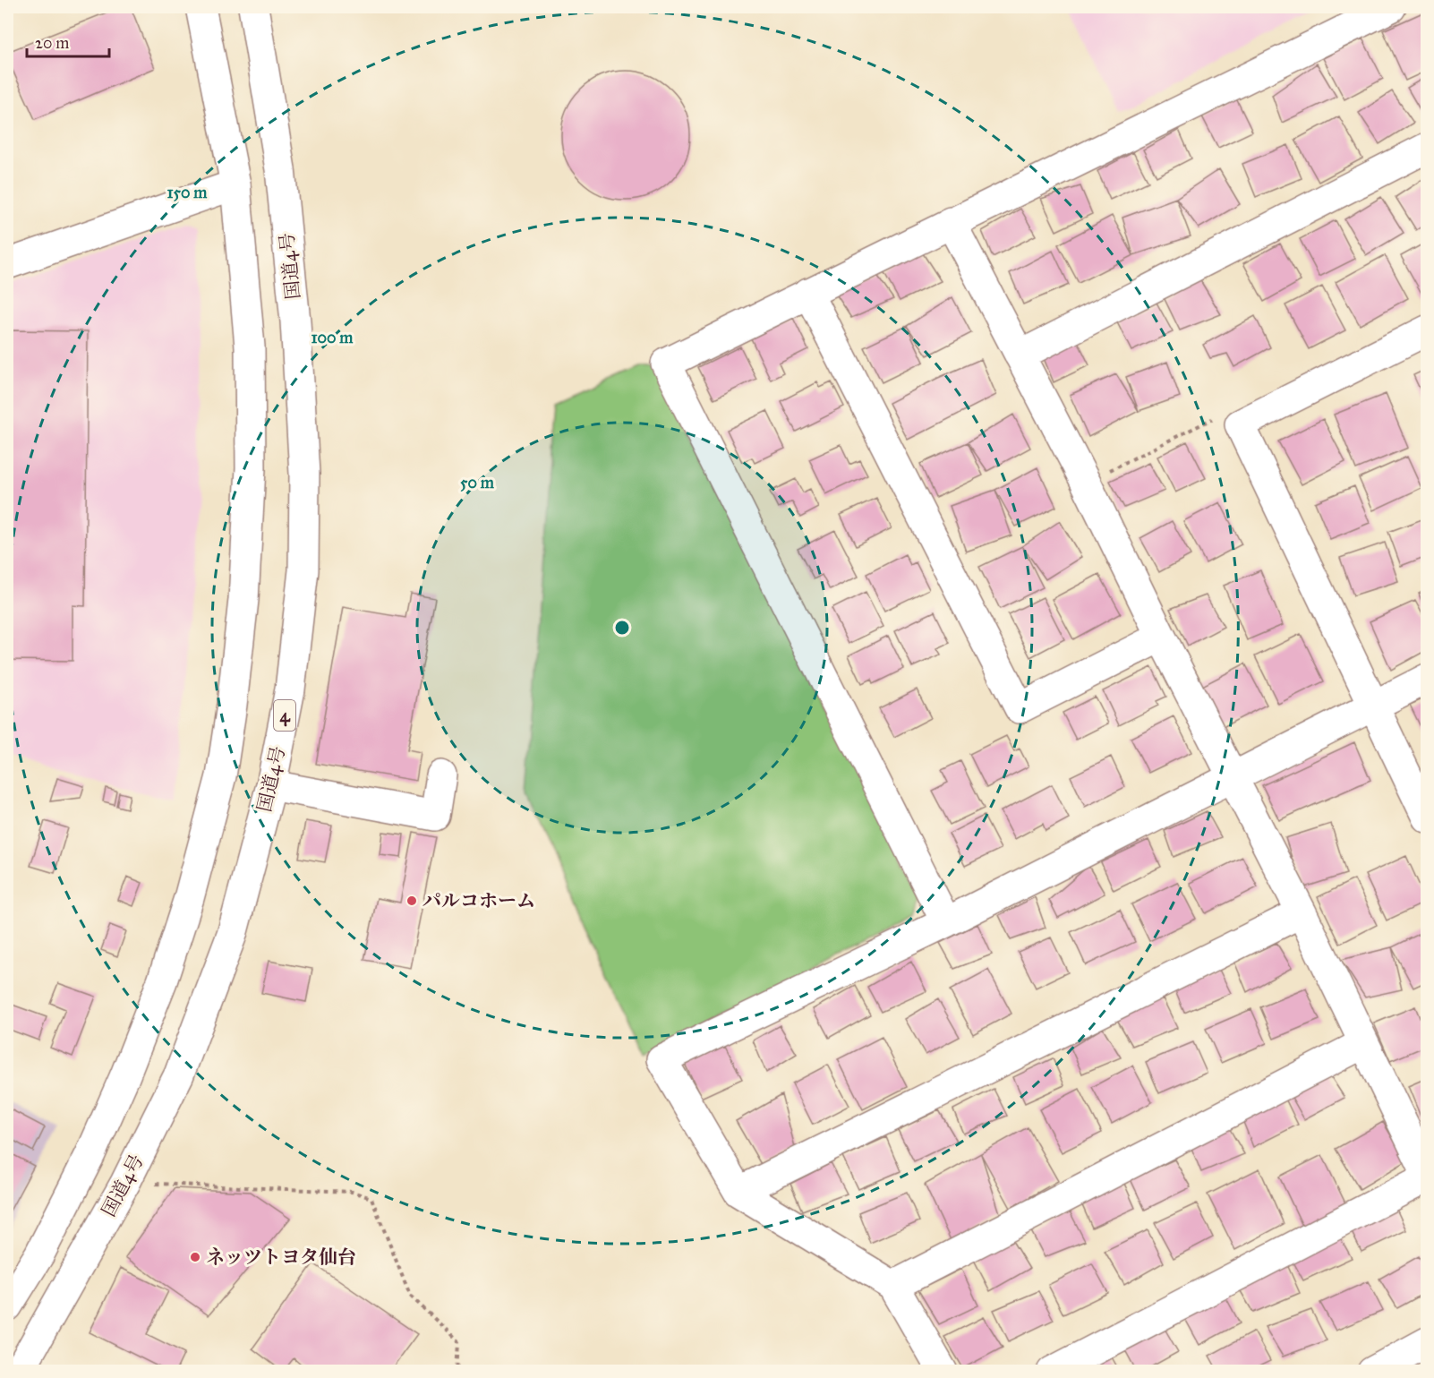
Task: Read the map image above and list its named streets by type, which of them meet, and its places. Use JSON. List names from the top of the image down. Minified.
{"streets":{"main road":["国道4号","4"]},"places":["パルコホーム","ネッツトヨタ仙台"],"scale_bar":"20 m","rings":["150 m","100 m","50 m"]}
